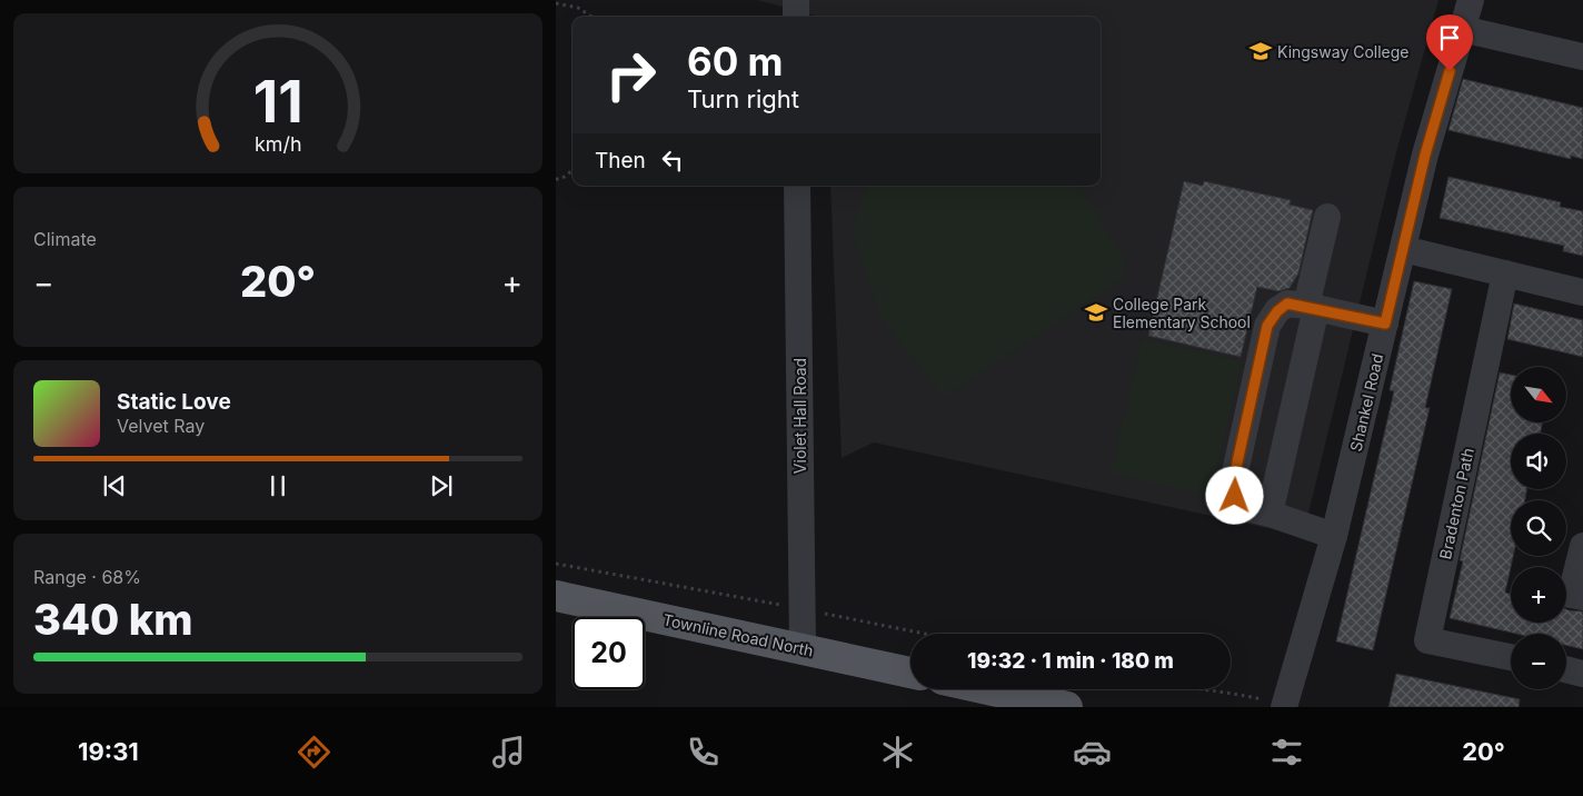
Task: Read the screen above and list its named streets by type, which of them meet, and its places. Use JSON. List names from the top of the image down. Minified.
{"streets":{"main road":["Townline Road North"],"street":["Shankel Road","Violet Hall Road","Bradenton Path"]},"crossings":[["Violet Hall Road","Townline Road North"]],"places":{"school or university":["Kingsway College","College Park Elementary School"]},"north":"bottom right","page":{"turn":["60 m","Turn right"],"then":"Then","tile":["Climate",["Range · 68%","340 km"]],"heat":["−","20°","+"],"map_buttons":["+","−"],"song":["Static Love","Velvet Ray"],"limit":"20","trip":"19:32 · 1 min · 180 m","tabs":["19:31","20°"],"gauge":["11","km/h"]}}
